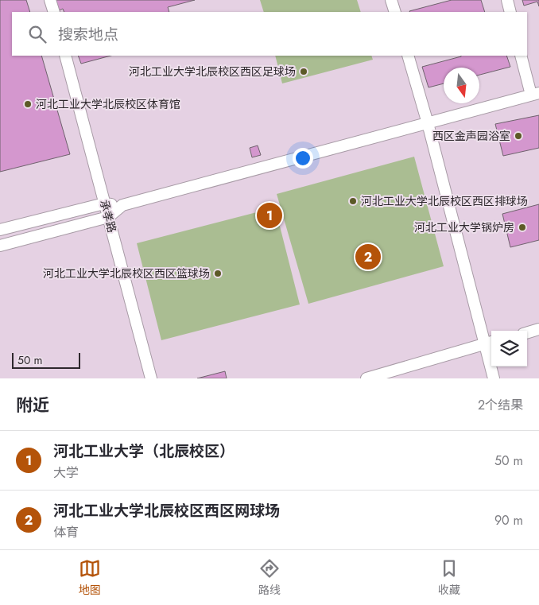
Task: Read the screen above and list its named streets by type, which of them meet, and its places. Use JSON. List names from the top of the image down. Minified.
{"streets":{"street":["承孝路"]},"places":["河北工业大学北辰校区西区足球场","河北工业大学北辰校区体育馆","西区金声园浴室","河北工业大学北辰校区西区排球场","河北工业大学锅炉房","河北工业大学北辰校区西区篮球场"],"scale_bar":"50 m","north":"bottom","page":{"search":"搜索地点","pins":["1","2"],"scale":"50 m","heading":["附近","2个结果"],"list":[{"mark":"1","name":"河北工业大学（北辰校区）","note":"大学","value":"50 m"},{"mark":"2","name":"河北工业大学北辰校区西区网球场","note":"体育","value":"90 m"}],"nav":["地图","路线","收藏"]}}
